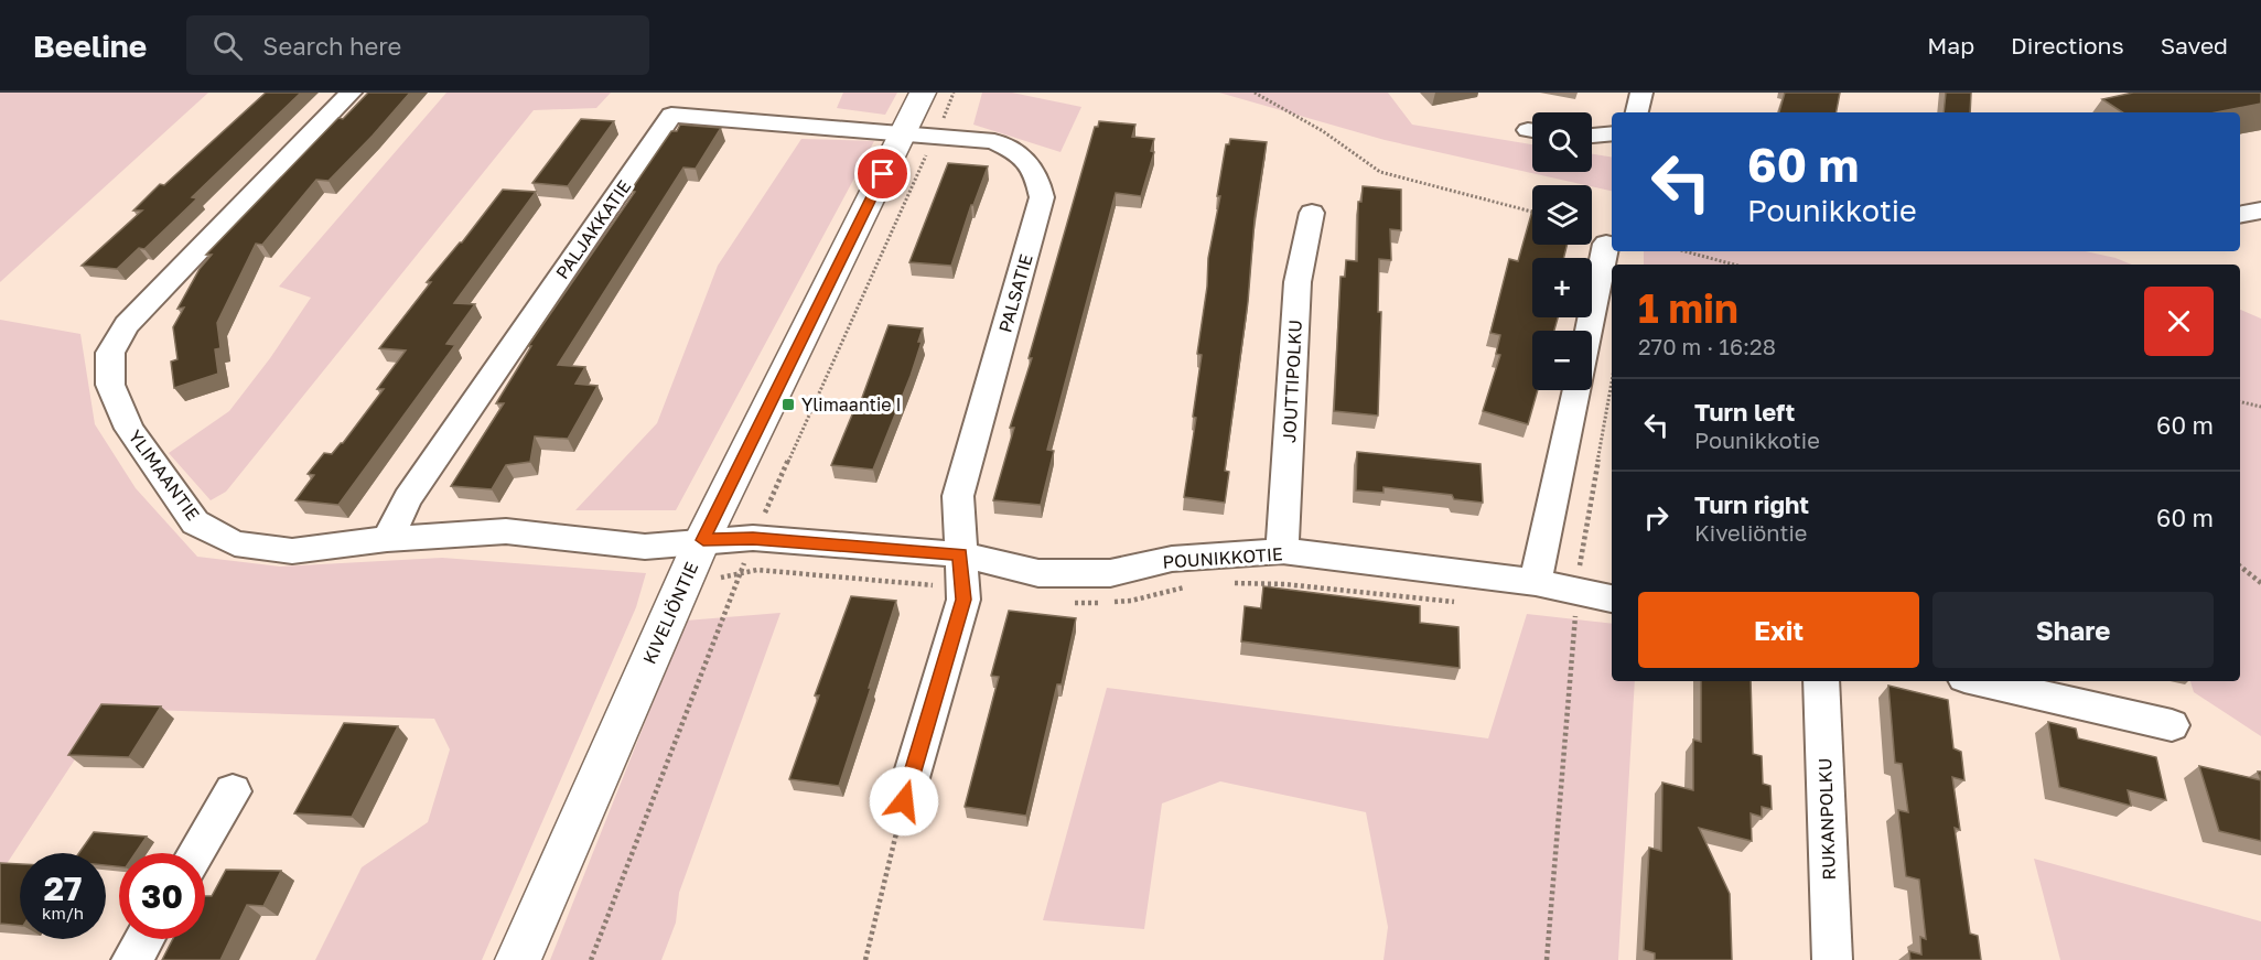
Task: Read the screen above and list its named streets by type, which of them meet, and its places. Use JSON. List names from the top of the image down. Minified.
{"streets":{"street":["PALJAKKATIE","PALSATIE","JOUTTIPOLKU","YLIMAANTIE","POUNIKKOTIE","KIVELIÖNTIE","RUKANPOLKU"]},"crossings":[["PALJAKKATIE","PALSATIE"],["PALJAKKATIE","YLIMAANTIE"],["PALJAKKATIE","KIVELIÖNTIE"],["PALSATIE","POUNIKKOTIE"],["PALSATIE","KIVELIÖNTIE"],["JOUTTIPOLKU","POUNIKKOTIE"],["YLIMAANTIE","POUNIKKOTIE"],["YLIMAANTIE","KIVELIÖNTIE"],["POUNIKKOTIE","KIVELIÖNTIE"]],"places":{"transit":["Ylimaantie I"]},"page":{"header":"Beeline","search":"Search here","nav":["Map","Directions","Saved"],"map_buttons":["+","−"],"turn":["60 m","Pounikkotie"],"heading":["1 min","270 m · 16:28"],"list":[{"name":"Turn left","note":"Pounikkotie","value":"60 m"},{"name":"Turn right","note":"Kiveliöntie","value":"60 m"}],"buttons":["Exit","Share"],"speed":"27 km/h","limit":"30"}}
